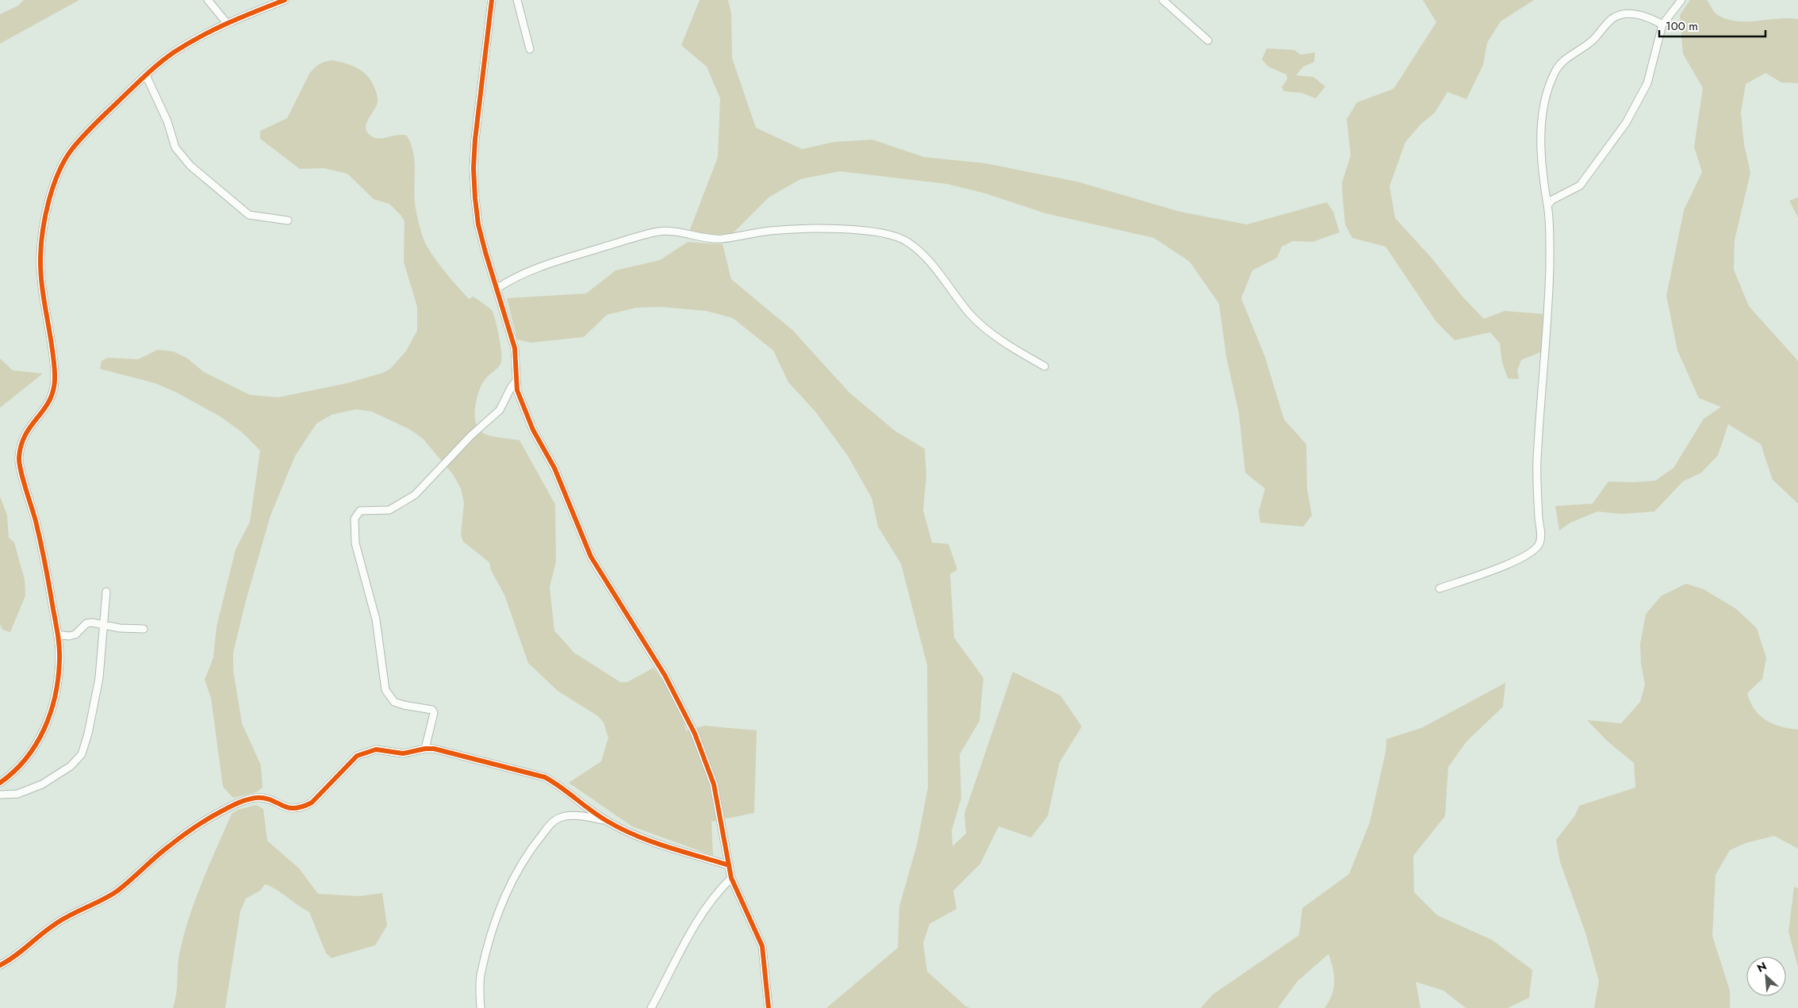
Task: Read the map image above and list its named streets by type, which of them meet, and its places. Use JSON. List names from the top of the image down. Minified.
{"scale_bar":"100 m","north":"top left"}
